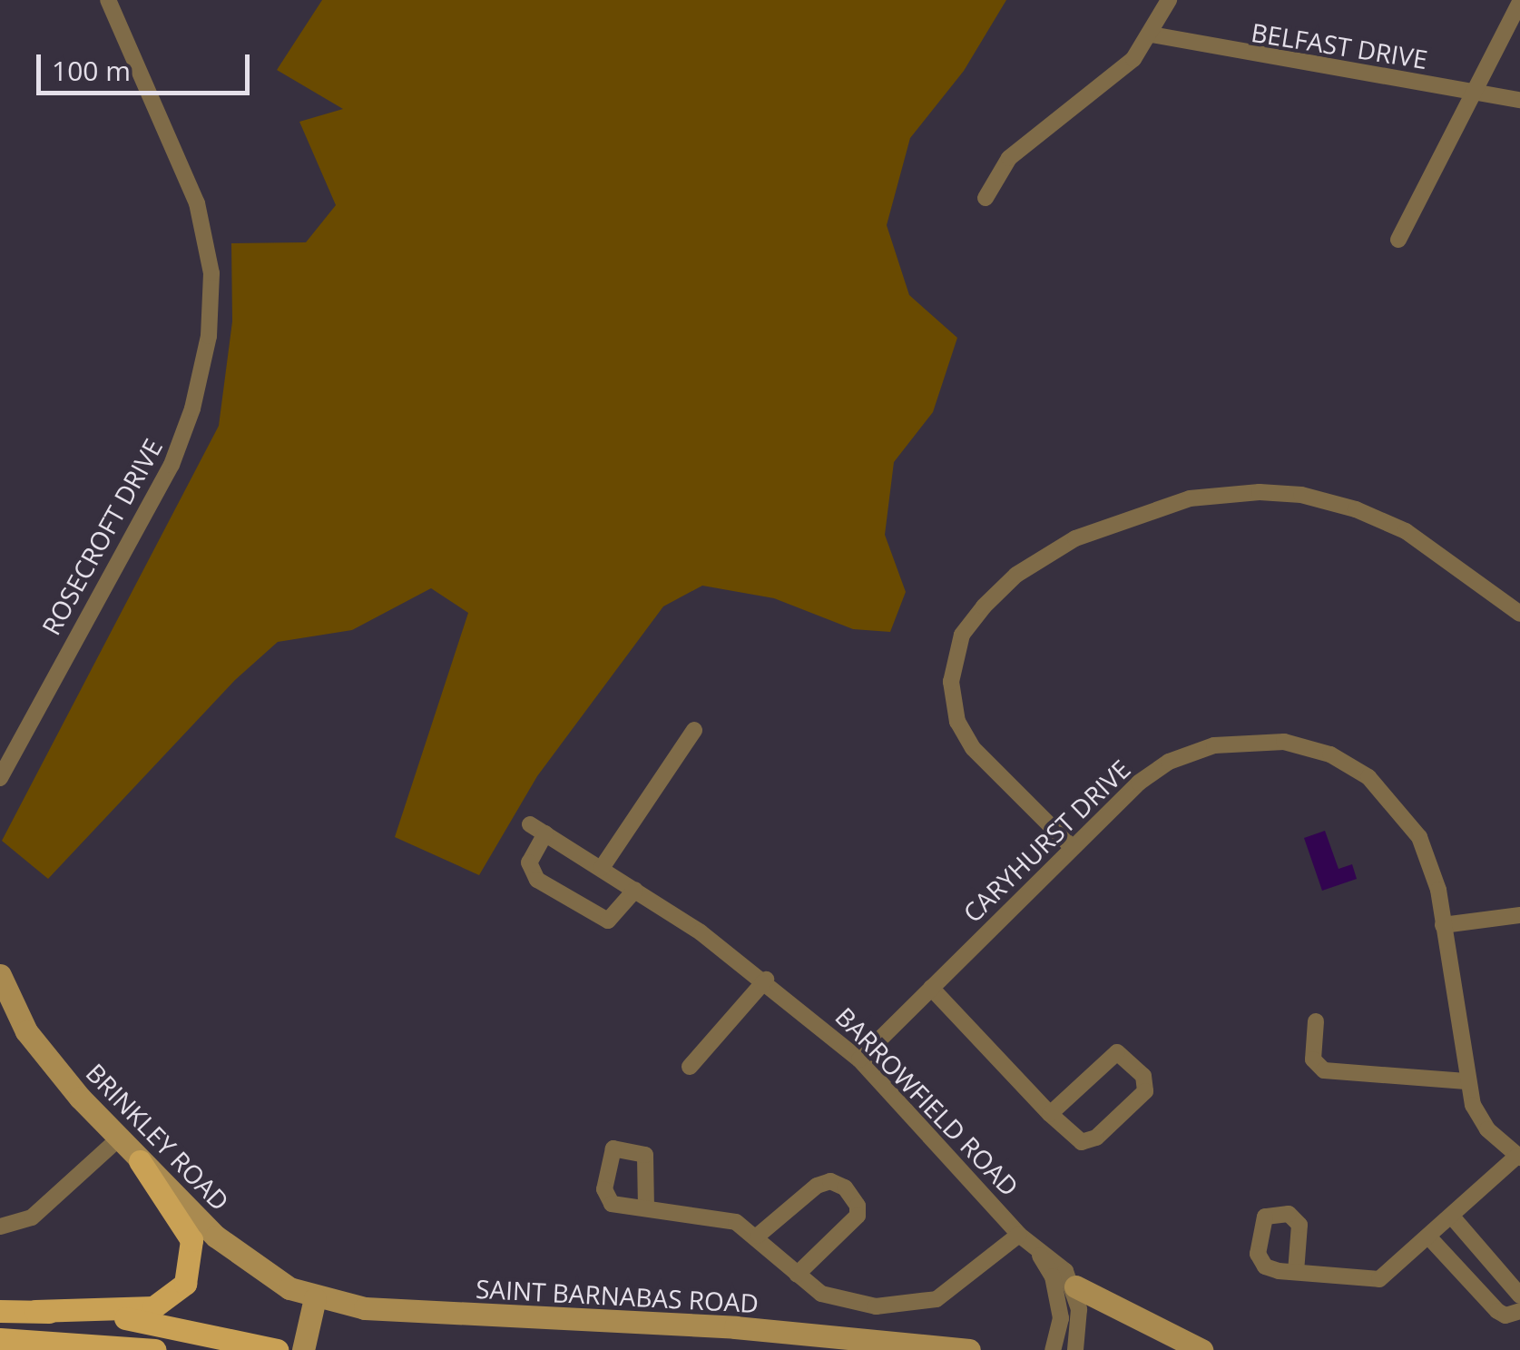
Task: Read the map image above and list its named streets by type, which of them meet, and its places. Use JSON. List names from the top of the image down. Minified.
{"streets":{"main road":["BRINKLEY ROAD","SAINT BARNABAS ROAD"],"street":["BELFAST DRIVE","ROSECROFT DRIVE","CARYHURST DRIVE","BARROWFIELD ROAD"]},"crossings":[["CARYHURST DRIVE","BARROWFIELD ROAD"],["BRINKLEY ROAD","SAINT BARNABAS ROAD"]],"scale_bar":"100 m"}
